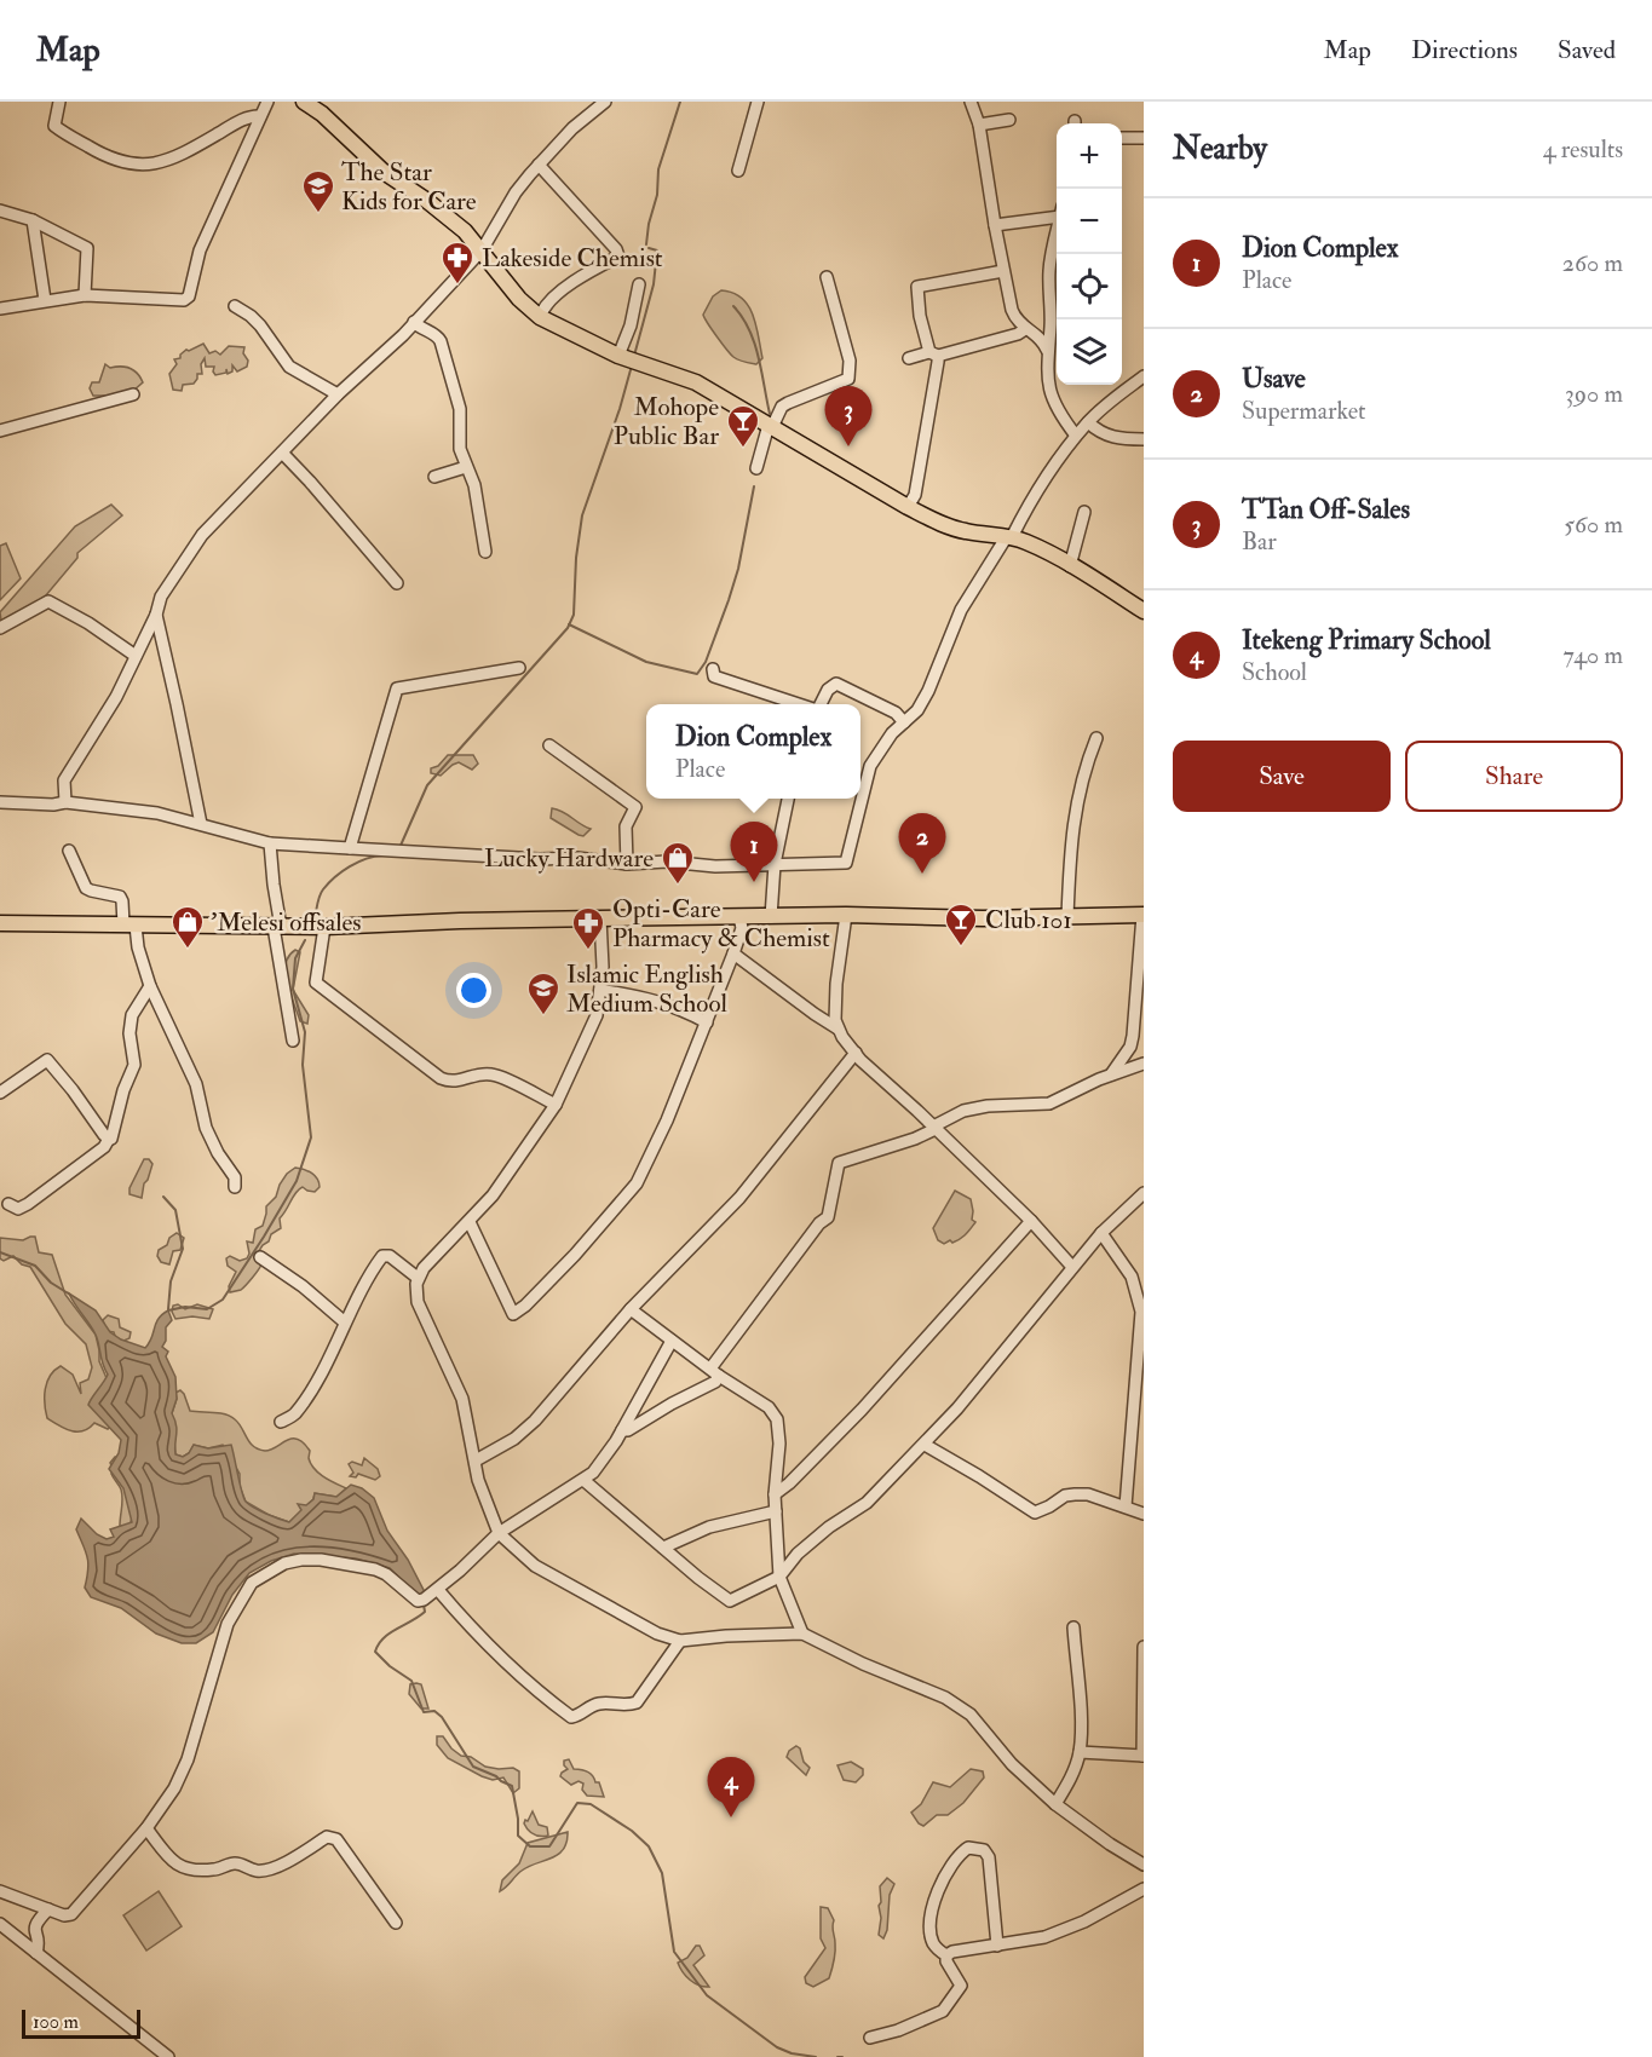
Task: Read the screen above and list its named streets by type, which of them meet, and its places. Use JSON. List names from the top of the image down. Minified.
{"places":{"school or university":["The Star Kids for Care","Islamic English Medium School"],"pharmacy":["Lakeside Chemist","Opti-Care Pharmacy & Chemist"],"bar":["Mohope Public Bar","Club 101"],"shop":["Lucky Hardware","'Melesi offsales"]},"scale_bar":"100 m","page":{"header":"Map","nav":["Map","Directions","Saved"],"heading":["Nearby","4 results"],"map_buttons":["+","−"],"list":[{"mark":"1","name":"Dion Complex","note":"Place","value":"260 m"},{"mark":"2","name":"Usave","note":"Supermarket","value":"390 m"},{"mark":"3","name":"TTan Off-Sales","note":"Bar","value":"560 m"},{"mark":"4","name":"Itekeng Primary School","note":"School","value":"740 m"}],"pins":["3","2","1","4"],"popup":["Dion Complex","Place"],"buttons":["Save","Share"],"scale":"100 m"}}
